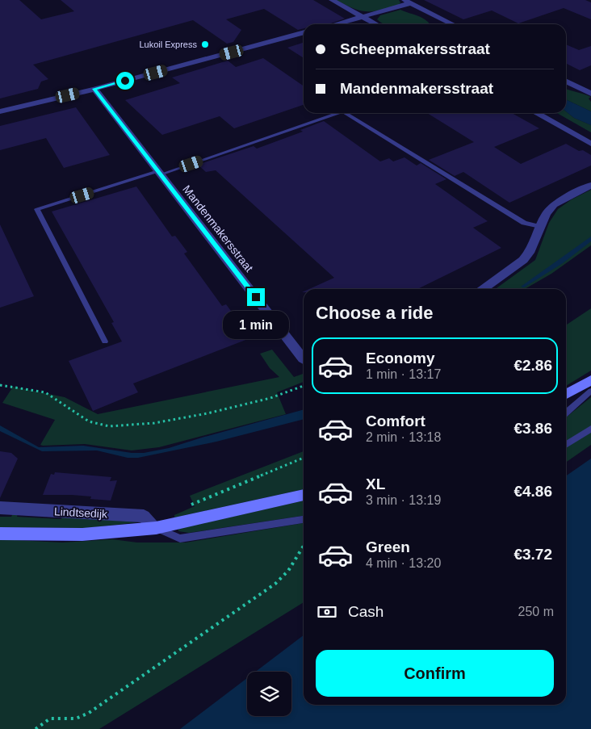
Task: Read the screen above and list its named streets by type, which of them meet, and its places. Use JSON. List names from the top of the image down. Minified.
{"streets":{"street":["Mandenmakersstraat","Lindtsedijk"]},"places":["Lukoil Express"],"page":{"banner":["Scheepmakersstraat","Mandenmakersstraat"],"heading":"Choose a ride","bubble":"1 min","list":[{"name":"Economy","note":"1 min · 13:17","value":"€2.86"},{"name":"Comfort","note":"2 min · 13:18","value":"€3.86"},{"name":"XL","note":"3 min · 13:19","value":"€4.86"},{"name":"Green","note":"4 min · 13:20","value":"€3.72"}],"pay":["Cash","250 m"],"buttons":"Confirm"}}
